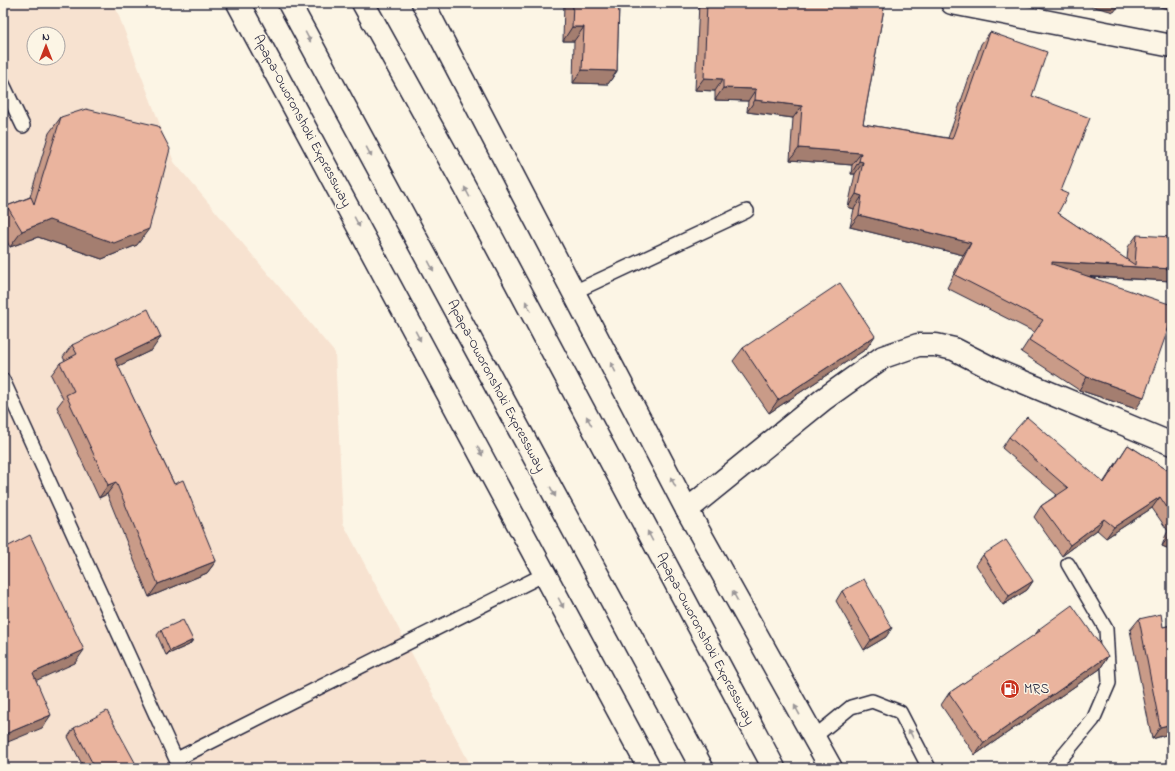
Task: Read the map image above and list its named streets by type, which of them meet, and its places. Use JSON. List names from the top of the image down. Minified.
{"streets":{"main road":["Apapa-Oworonshoki Expressway"]},"places":{"fuel station":["MRS"]},"north":"top"}
